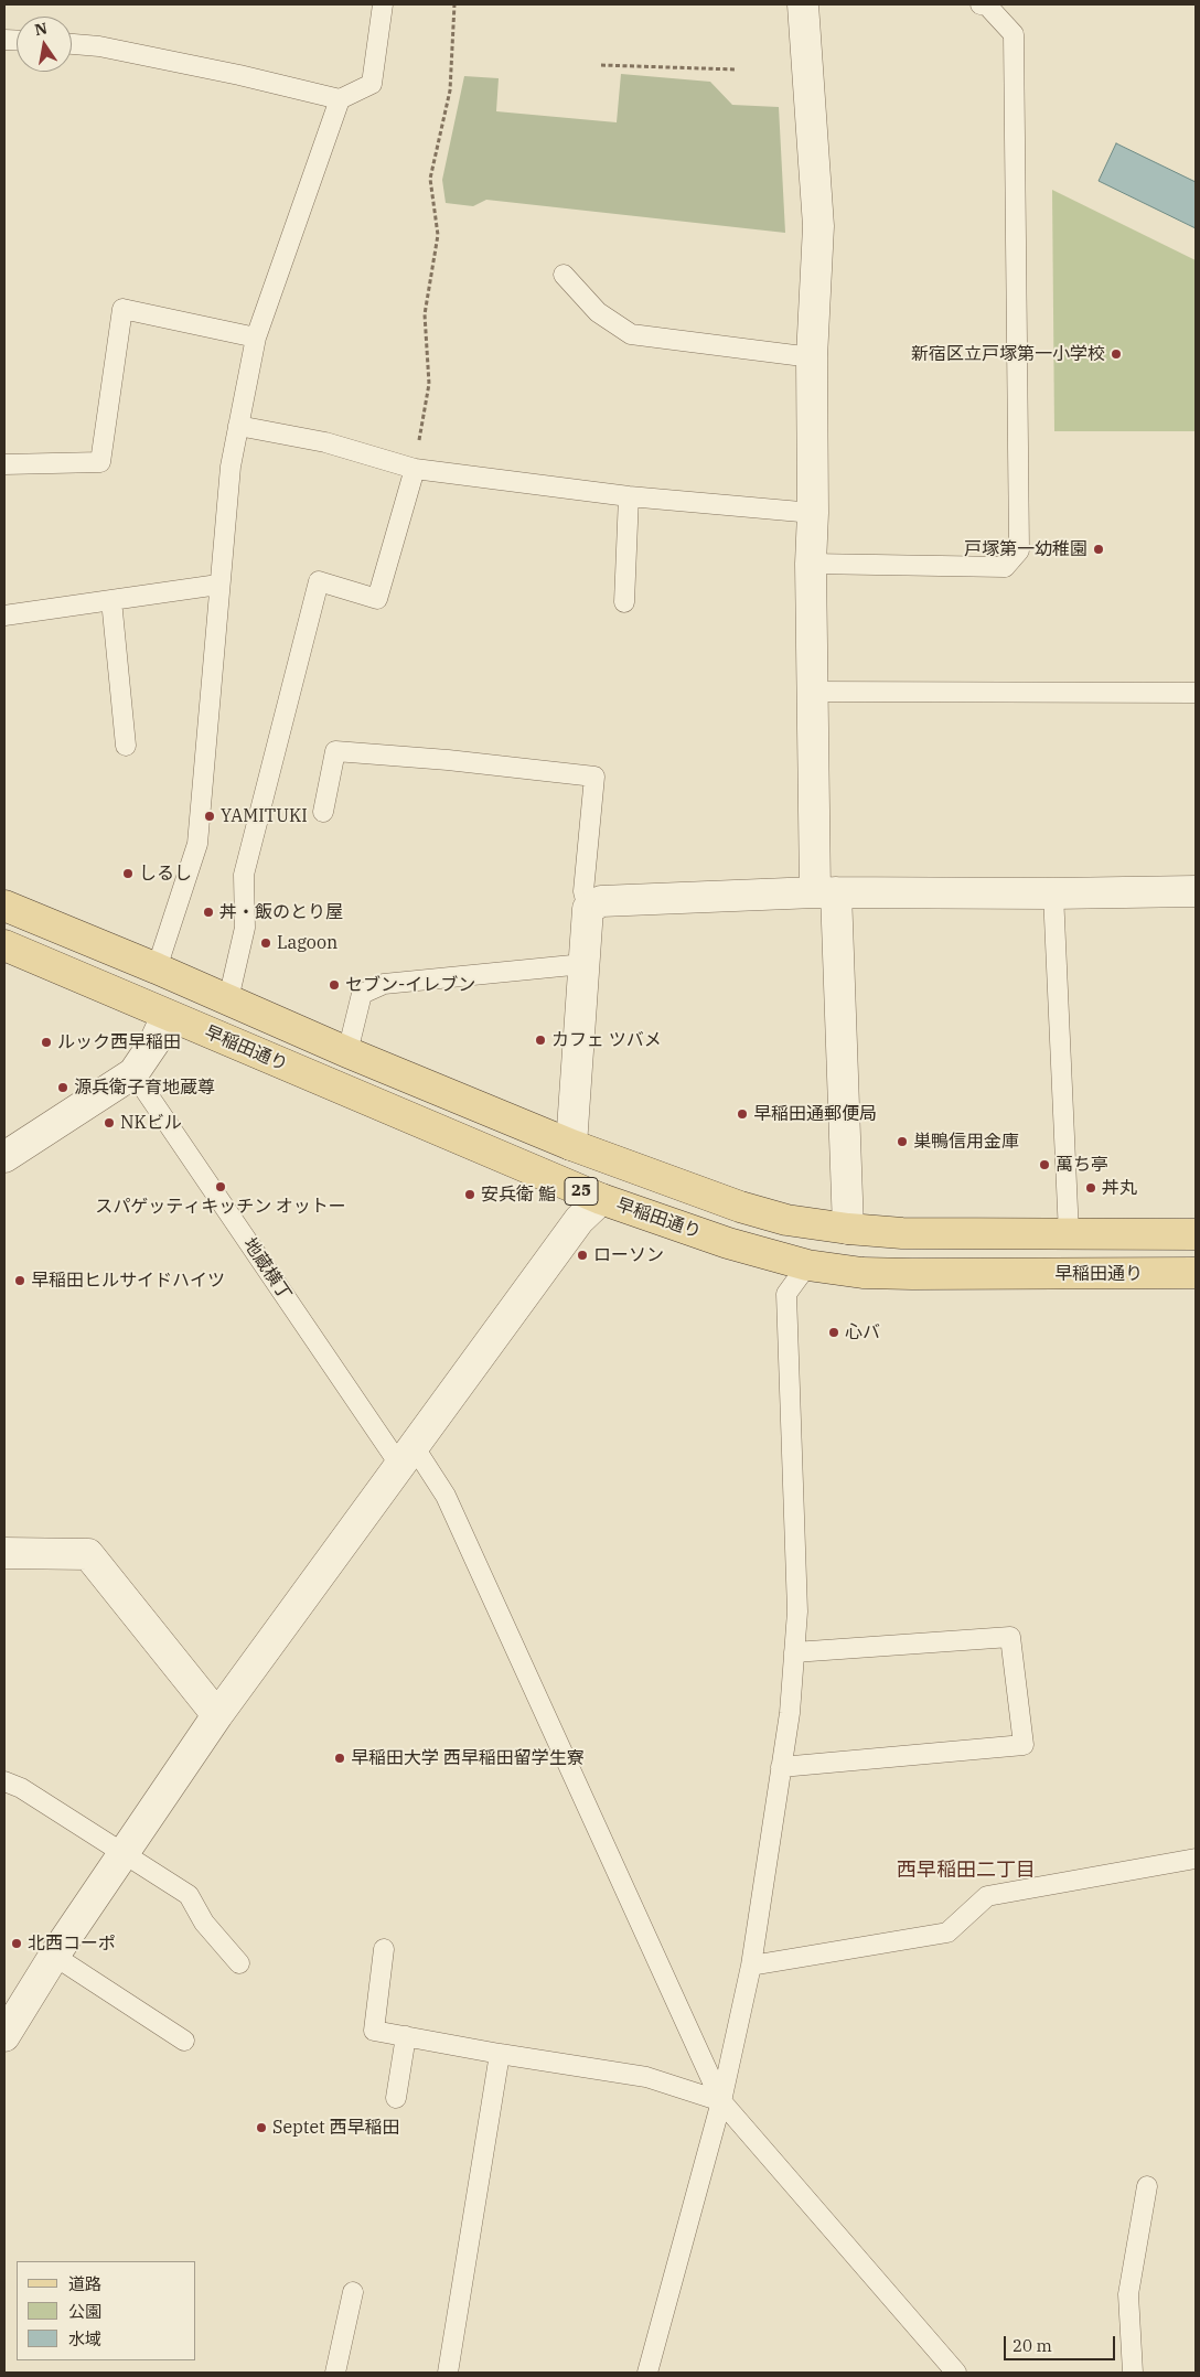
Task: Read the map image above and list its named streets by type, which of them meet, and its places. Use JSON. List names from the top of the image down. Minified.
{"streets":{"main road":["早稲田通り","25"],"lane":["地蔵横丁"]},"districts":["西早稲田二丁目"],"places":["新宿区立戸塚第一小学校","戸塚第一幼稚園","YAMITUKI","しるし","丼・飯のとり屋","Lagoon","セブン-イレブン","カフェ ツバメ","ルック西早稲田","源兵衛子育地蔵尊","早稲田通郵便局","NKビル","巣鴨信用金庫","萬ち亭","スパゲッティキッチン オットー","丼丸","安兵衛 鮨","ローソン","早稲田ヒルサイドハイツ","心バ","早稲田大学 西早稲田留学生寮","北西コーポ","Septet 西早稲田"],"legend":["道路","公園","水域"],"scale_bar":"20 m","north":"top"}
